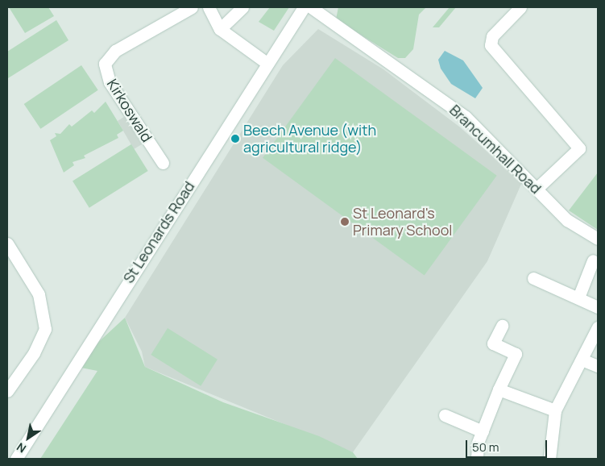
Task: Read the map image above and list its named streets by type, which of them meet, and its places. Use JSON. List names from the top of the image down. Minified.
{"streets":{"street":["Kirkoswald","Brancumhall Road","St Leonards Road"]},"places":["Beech Avenue (with agricultural ridge)","St Leonard's Primary School"],"scale_bar":"50 m","north":"bottom left"}
